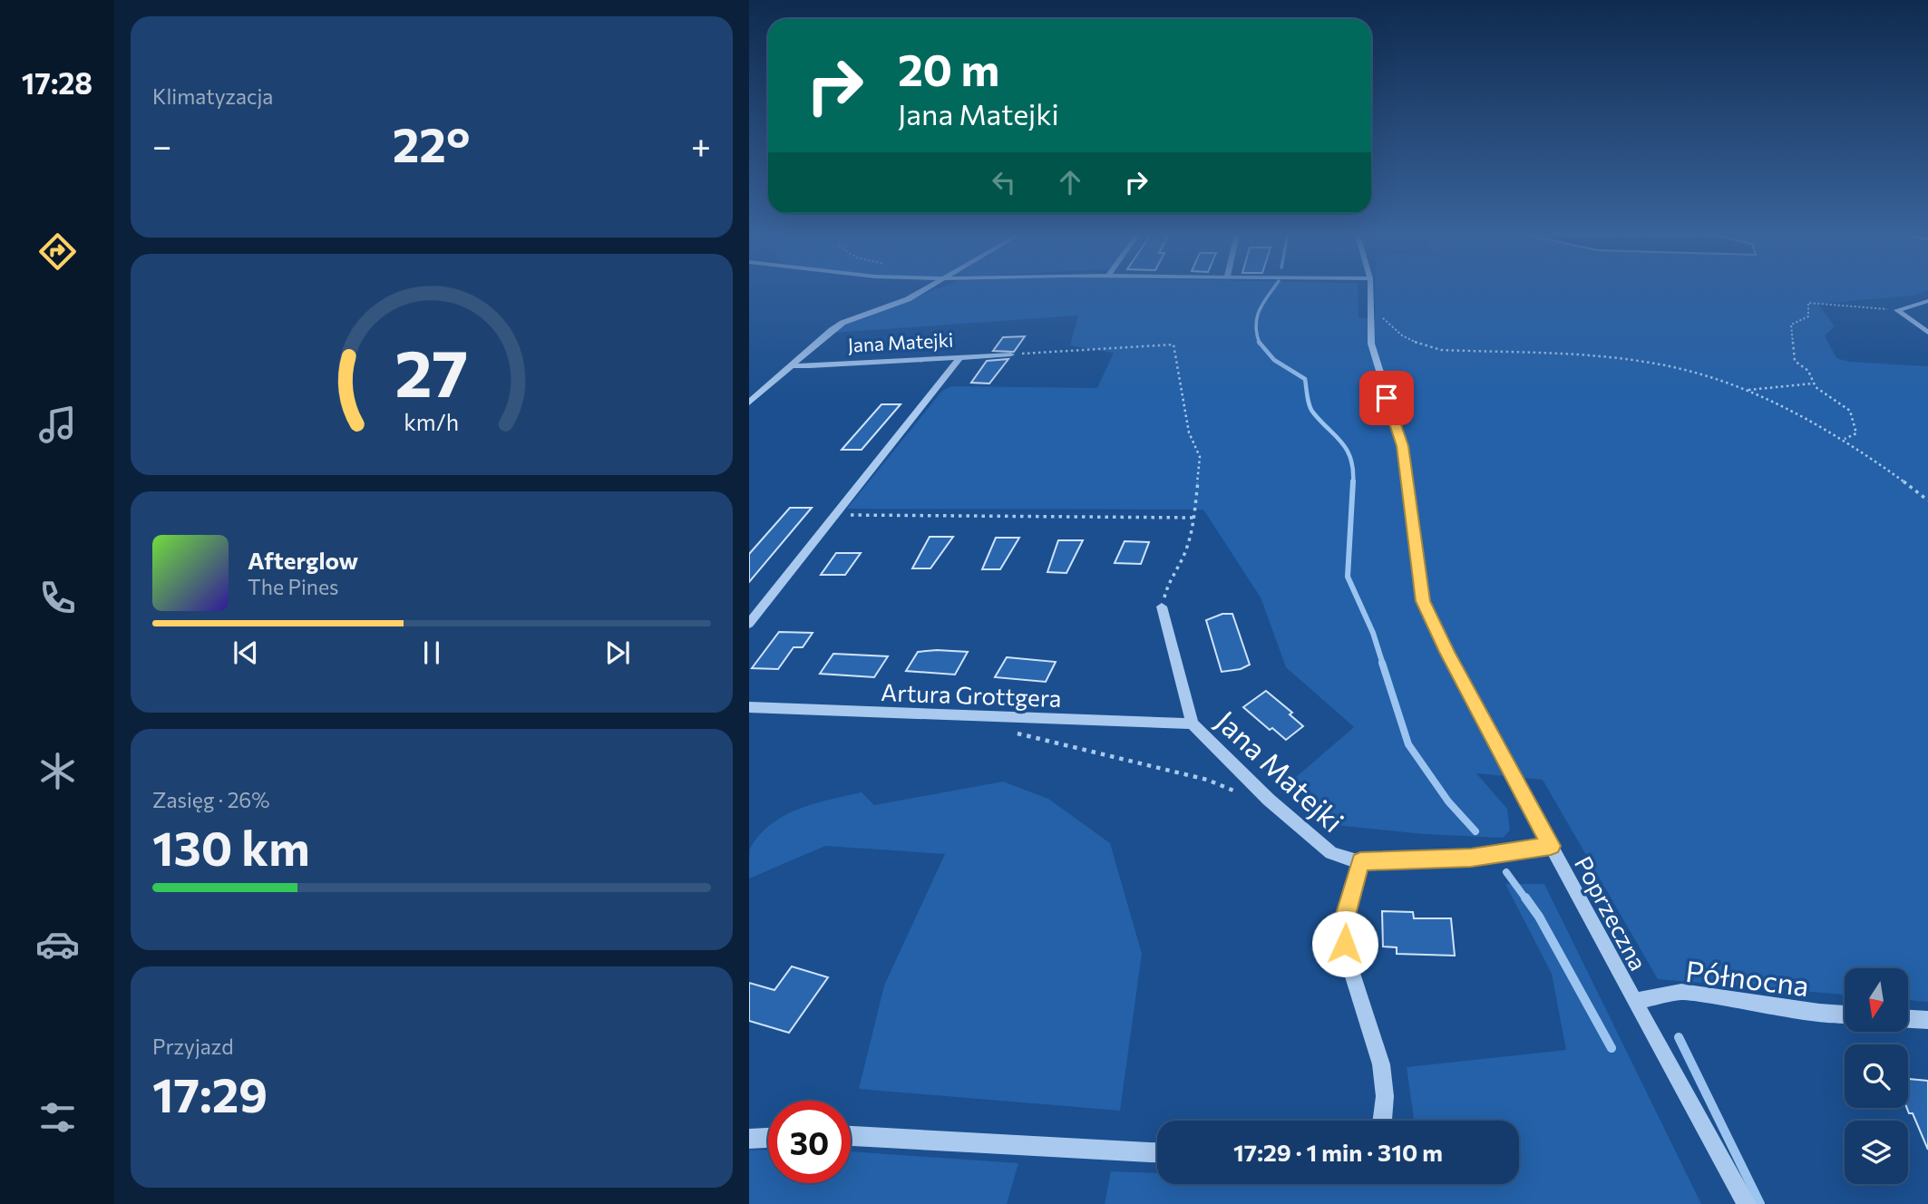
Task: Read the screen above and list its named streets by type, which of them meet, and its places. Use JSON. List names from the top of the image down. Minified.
{"streets":{"street":["Jana Matejki","Artura Grottgera","Poprzeczna","Północna"]},"crossings":[["Jana Matejki","Artura Grottgera"],["Jana Matejki","Poprzeczna"],["Poprzeczna","Północna"]],"north":"bottom","page":{"tabs":"17:28","tile":["Klimatyzacja",["Zasięg · 26%","130 km"],["Przyjazd","17:29"]],"turn":["20 m","Jana Matejki"],"heat":["−","22°","+"],"song":["Afterglow","The Pines"],"limit":"30","trip":"17:29 · 1 min · 310 m","gauge":["27","km/h"]}}
